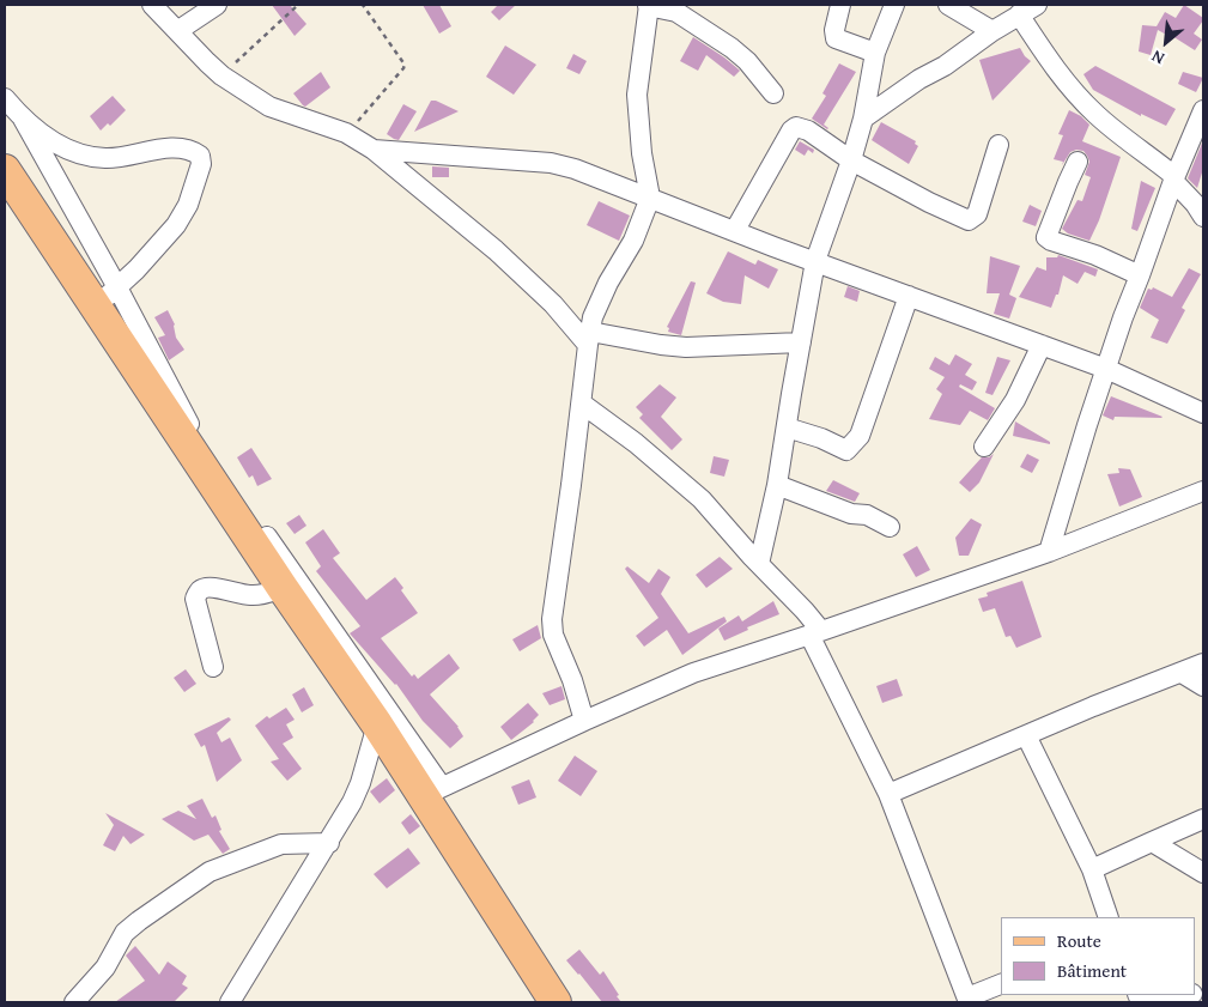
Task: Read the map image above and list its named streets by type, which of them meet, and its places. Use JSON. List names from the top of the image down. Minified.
{"legend":["Route","Bâtiment"],"north":"bottom left"}
